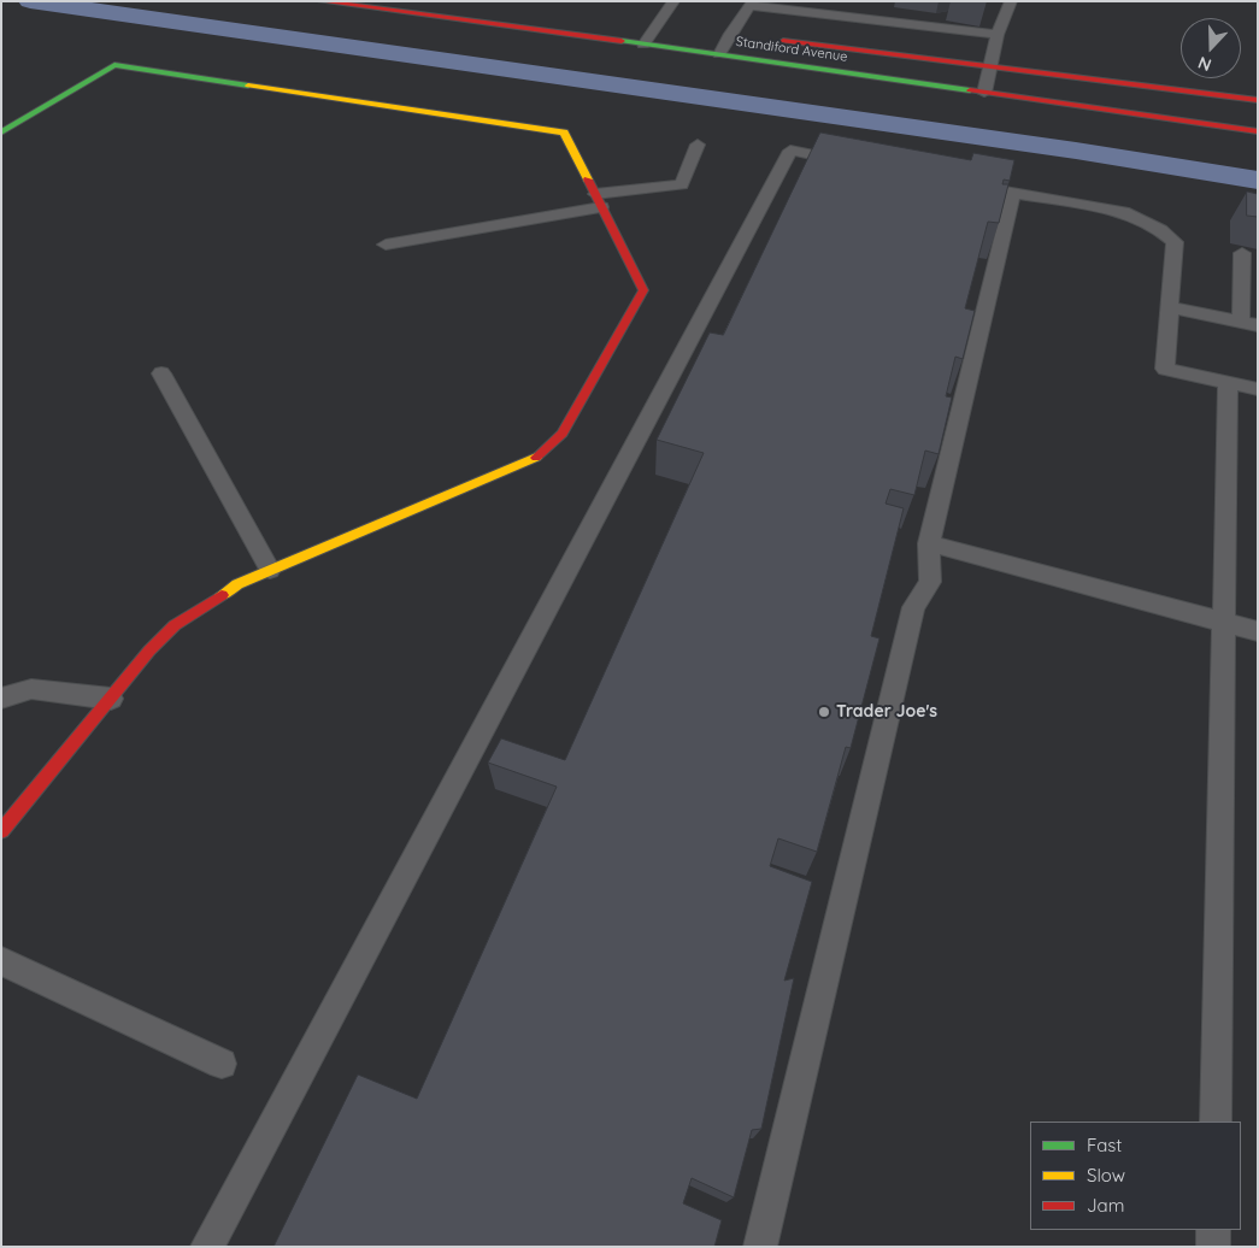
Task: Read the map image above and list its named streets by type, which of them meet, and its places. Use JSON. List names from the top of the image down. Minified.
{"streets":{"main road":["Standiford Avenue"]},"places":["Trader Joe's"],"legend":["Fast","Slow","Jam"],"north":"bottom"}
